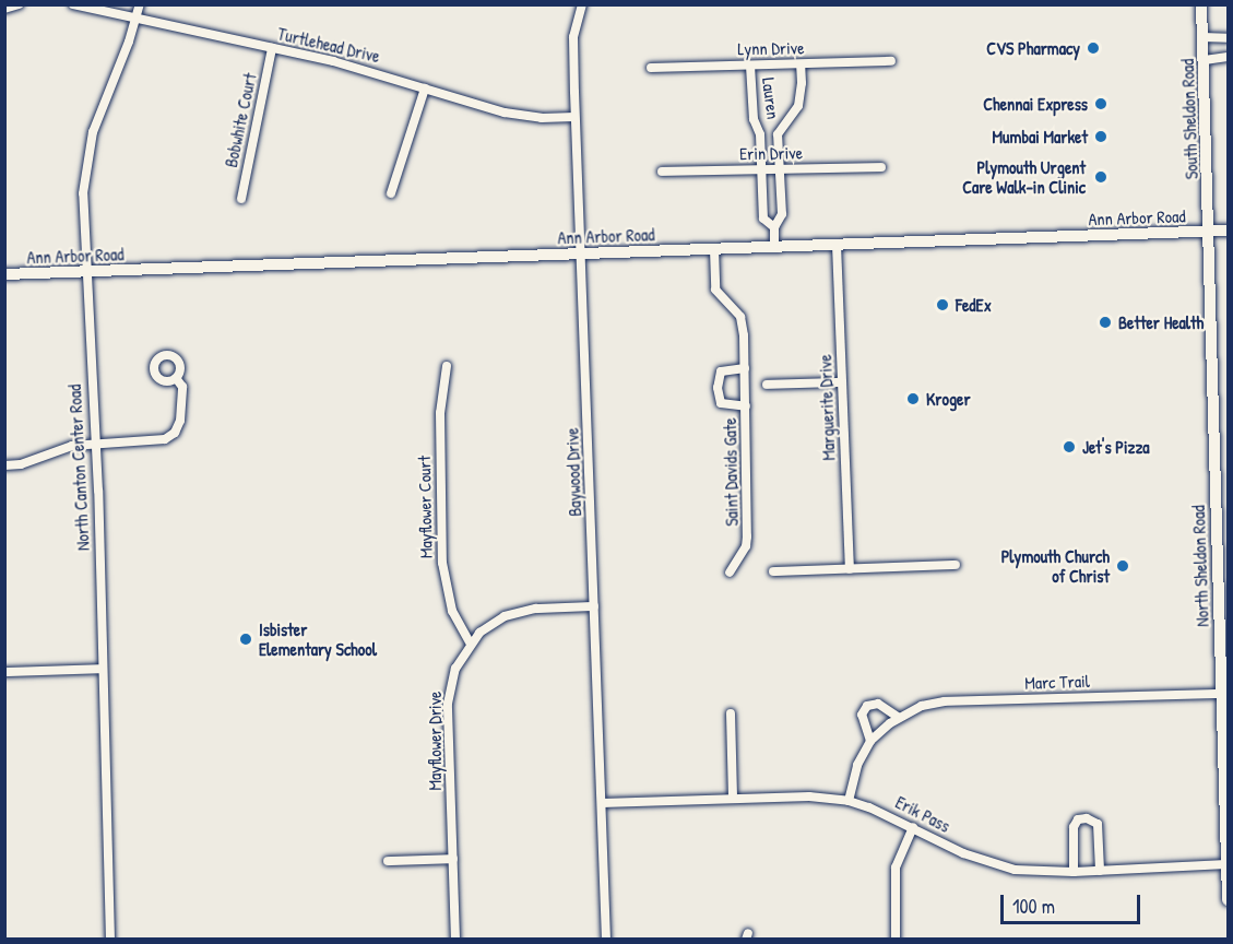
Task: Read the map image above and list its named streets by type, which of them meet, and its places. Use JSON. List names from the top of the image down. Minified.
{"streets":{"main road":["South Sheldon Road","Ann Arbor Road","North Sheldon Road"],"street":["Turtlehead Drive","Lynn Drive","Lauren","Bobwhite Court","Erin Drive","Marguerite Drive","North Canton Center Road","Baywood Drive","Saint Davids Gate","Mayflower Court","Marc Trail","Mayflower Drive","Erik Pass"]},"crossings":[["Turtlehead Drive","Bobwhite Court"],["Turtlehead Drive","North Canton Center Road"],["Turtlehead Drive","Baywood Drive"],["Lynn Drive","Lauren"],["Lauren","Erin Drive"],["Lauren","Ann Arbor Road"],["South Sheldon Road","Ann Arbor Road"],["South Sheldon Road","North Sheldon Road"],["Ann Arbor Road","Marguerite Drive"],["Ann Arbor Road","North Canton Center Road"],["Ann Arbor Road","Baywood Drive"],["Ann Arbor Road","Saint Davids Gate"],["Ann Arbor Road","North Sheldon Road"],["Baywood Drive","Mayflower Drive"],["Baywood Drive","Erik Pass"],["Mayflower Court","Mayflower Drive"],["North Sheldon Road","Marc Trail"],["North Sheldon Road","Erik Pass"],["Marc Trail","Erik Pass"]],"places":["CVS Pharmacy","Chennai Express","Mumbai Market","Plymouth Urgent Care Walk-in Clinic","FedEx","Better Health","Kroger","Jet's Pizza","Plymouth Church of Christ","Isbister Elementary School"],"scale_bar":"100 m"}
